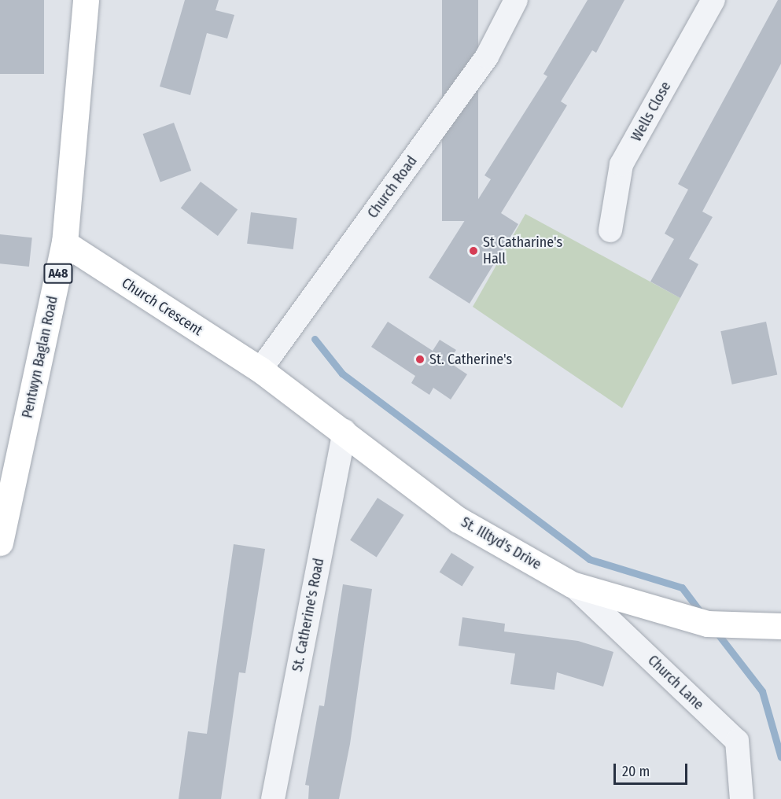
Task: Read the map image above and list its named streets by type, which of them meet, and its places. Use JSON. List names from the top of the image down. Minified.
{"streets":{"street":["Wells Close","Church Road","A48","Church Crescent","Pentwyn Baglan Road","St. Illtyd's Drive","St. Catherine's Road","Church Lane"]},"crossings":[["Church Road","Church Crescent"],["Church Road","St. Illtyd's Drive"],["Church Crescent","Pentwyn Baglan Road"],["Church Crescent","St. Illtyd's Drive"],["St. Illtyd's Drive","St. Catherine's Road"],["St. Illtyd's Drive","Church Lane"]],"places":["St Catharine's Hall","St. Catherine's"],"scale_bar":"20 m"}
